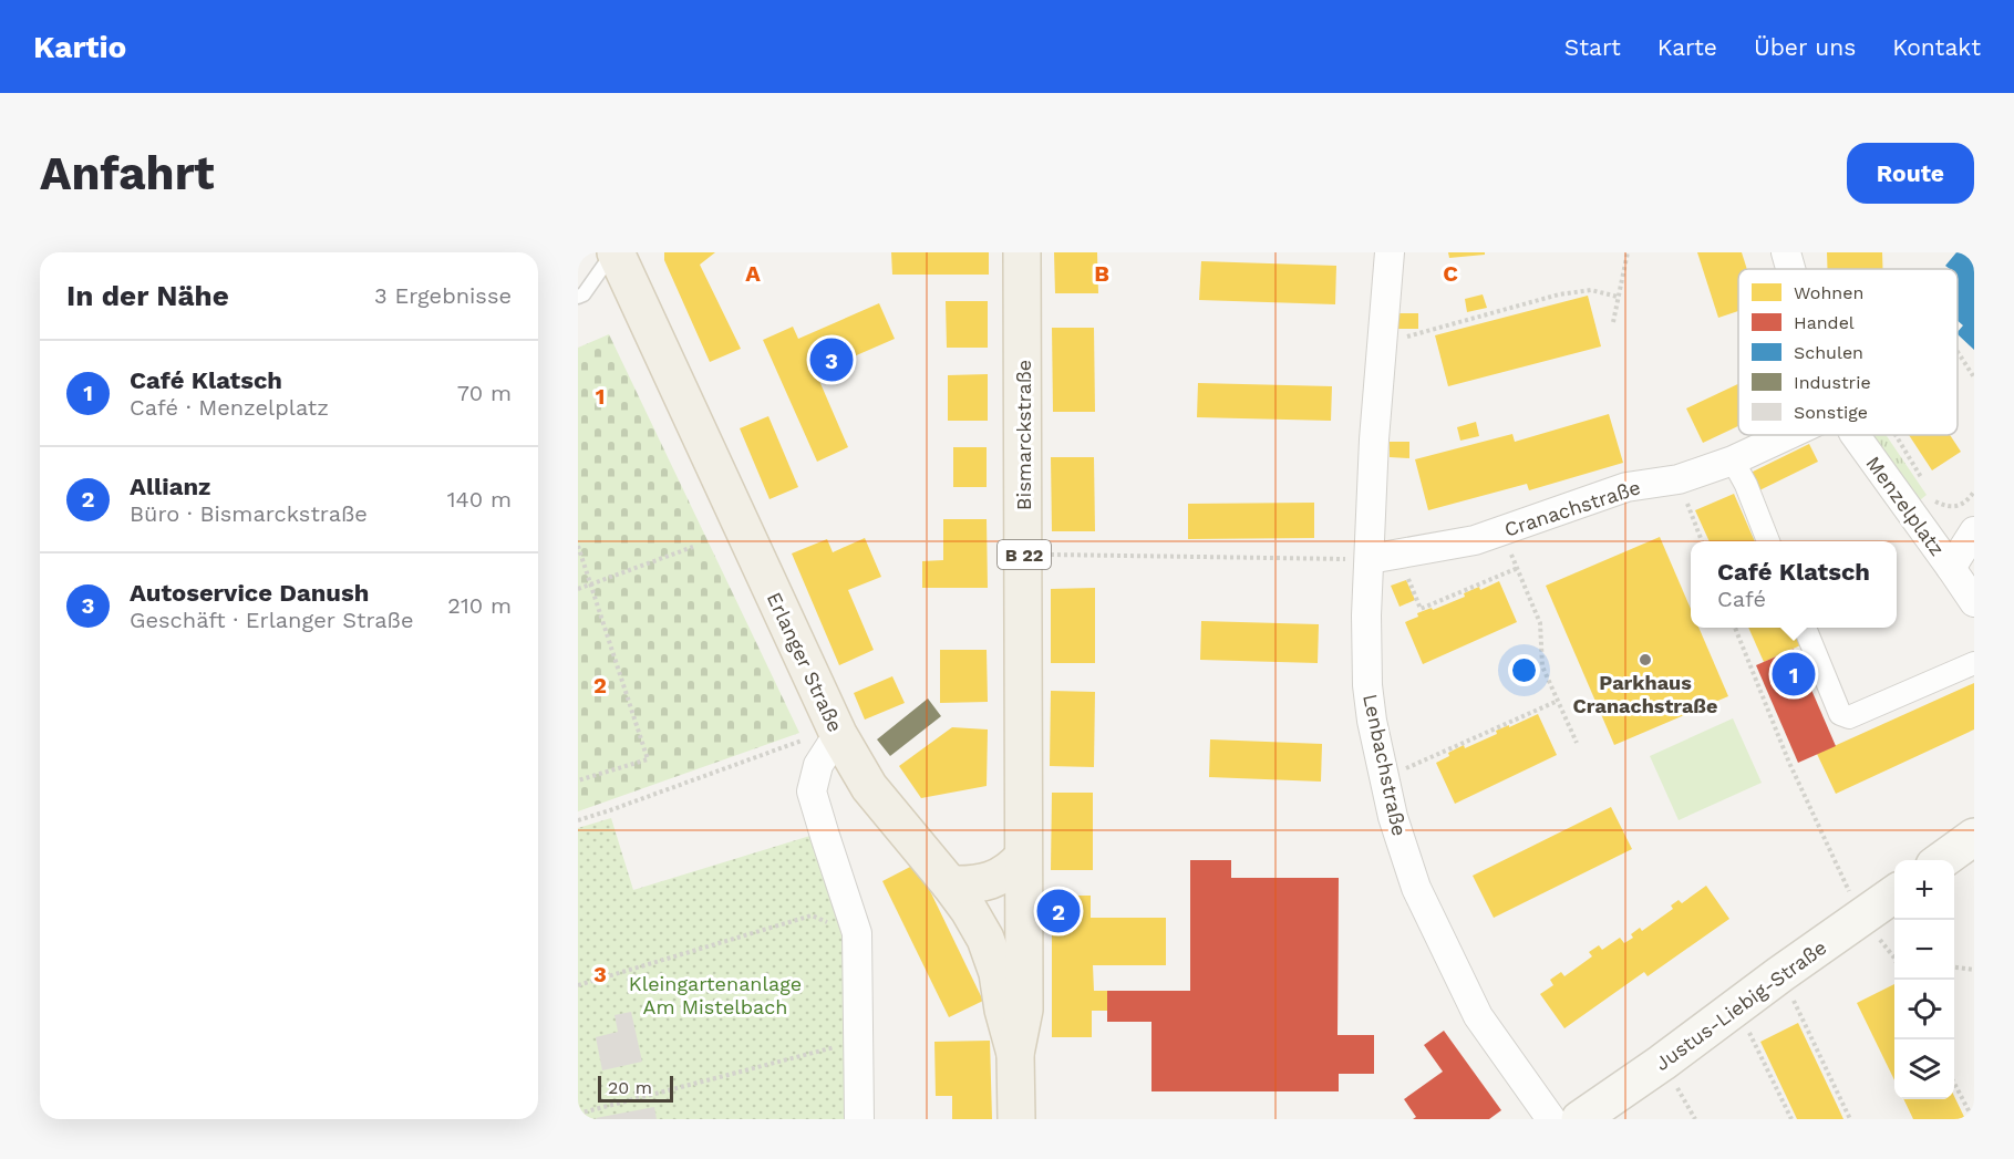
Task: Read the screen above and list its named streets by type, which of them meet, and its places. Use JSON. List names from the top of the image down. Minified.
{"streets":{"main road":["Bismarckstraße","B 22","Erlanger Straße","Justus-Liebig-Straße"],"street":["Menzelplatz","Cranachstraße","Lenbachstraße"]},"crossings":[["Bismarckstraße","B 22"],["Cranachstraße","Lenbachstraße"],["B 22","Erlanger Straße"]],"parks":["Kleingartenanlage Am Mistelbach"],"places":["Parkhaus Cranachstraße"],"legend":["Wohnen","Handel","Schulen","Industrie","Sonstige"],"scale_bar":"20 m","page":{"header":"Kartio","nav":["Start","Karte","Über uns","Kontakt"],"buttons":"Route","title":"Anfahrt","heading":["In der Nähe","3 Ergebnisse"],"pins":["3","1","2"],"list":[{"mark":"1","name":"Café Klatsch","note":"Café · Menzelplatz","value":"70 m"},{"mark":"2","name":"Allianz","note":"Büro · Bismarckstraße","value":"140 m"},{"mark":"3","name":"Autoservice Danush","note":"Geschäft · Erlanger Straße","value":"210 m"}],"popup":["Café Klatsch","Café"],"map_buttons":["+","−"],"scale":"20 m"},"grid":{"columns":["A","B","C"],"rows":["1","2","3"]}}
